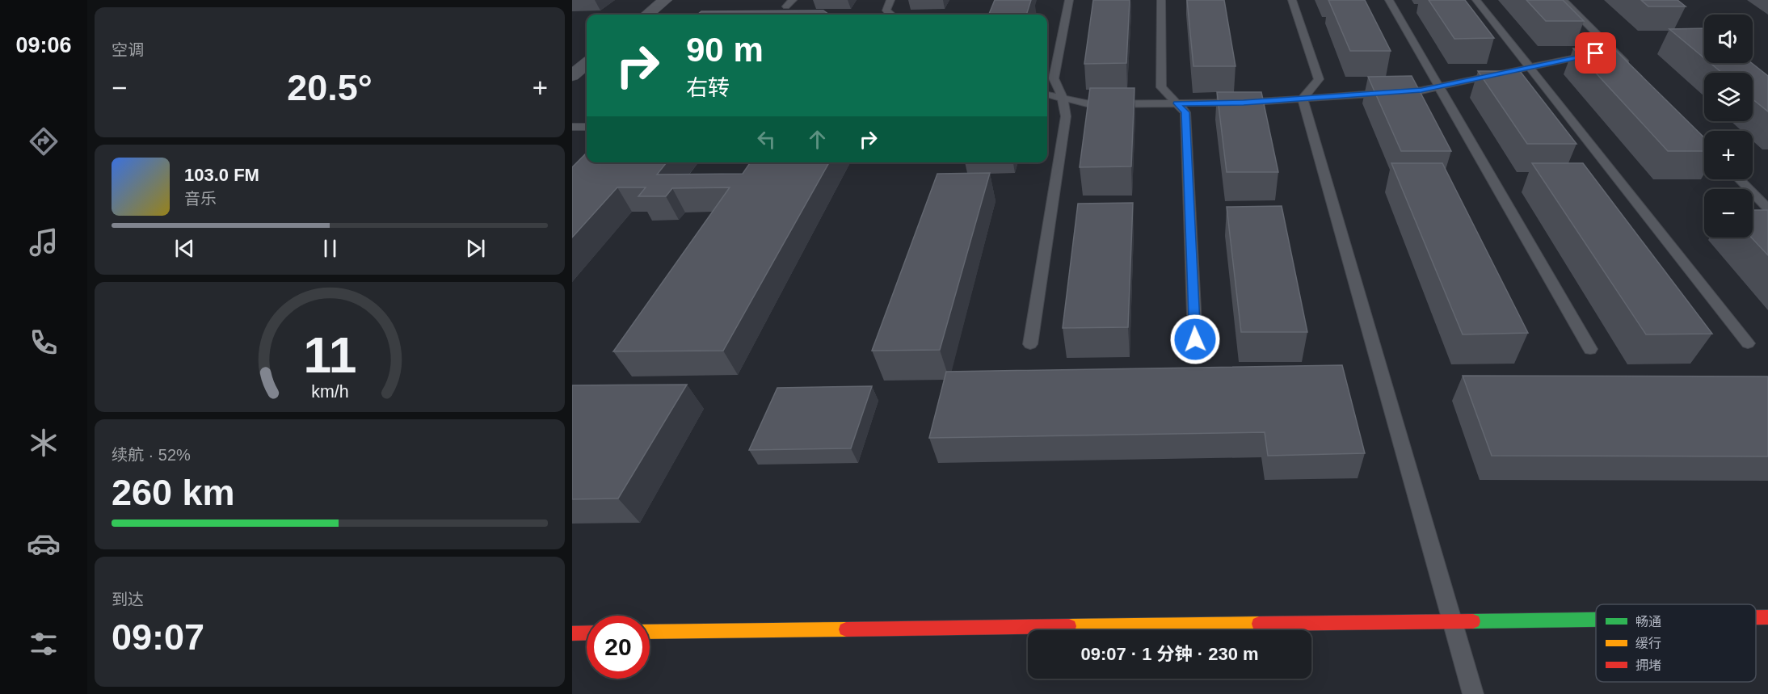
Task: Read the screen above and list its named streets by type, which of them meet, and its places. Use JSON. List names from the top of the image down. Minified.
{"legend":["畅通","缓行","拥堵"],"page":{"tabs":"09:06","tile":["空调",["续航 · 52%","260 km"],["到达","09:07"]],"map_buttons":["+","−"],"turn":["90 m","右转"],"heat":["−","20.5°","+"],"song":["103.0 FM","音乐"],"limit":"20","trip":"09:07 · 1 分钟 · 230 m","gauge":["11","km/h"]}}
